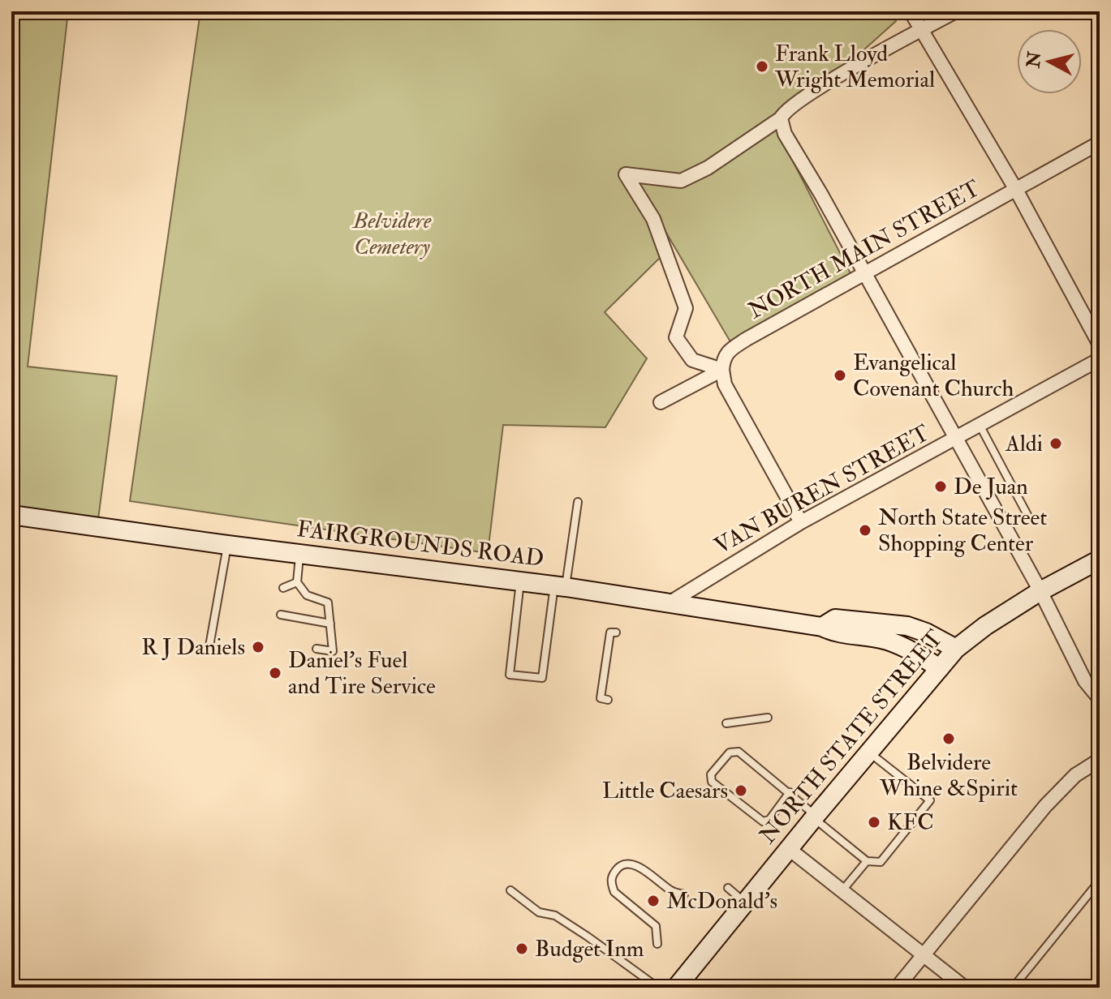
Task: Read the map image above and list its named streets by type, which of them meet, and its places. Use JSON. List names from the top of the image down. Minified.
{"streets":{"main road":["FAIRGROUNDS ROAD","NORTH STATE STREET"],"street":["NORTH MAIN STREET","VAN BUREN STREET"]},"crossings":[["VAN BUREN STREET","FAIRGROUNDS ROAD"],["FAIRGROUNDS ROAD","NORTH STATE STREET"]],"parks":["Belvidere Cemetery"],"places":["Frank Lloyd Wright Memorial","Evangelical Covenant Church","Aldi","De Juan","North State Street Shopping Center","R J Daniels","Daniel's Fuel and Tire Service","Belvidere Whine &Spirit","Little Caesars","KFC","McDonald's","Budget Inm"],"north":"left"}
